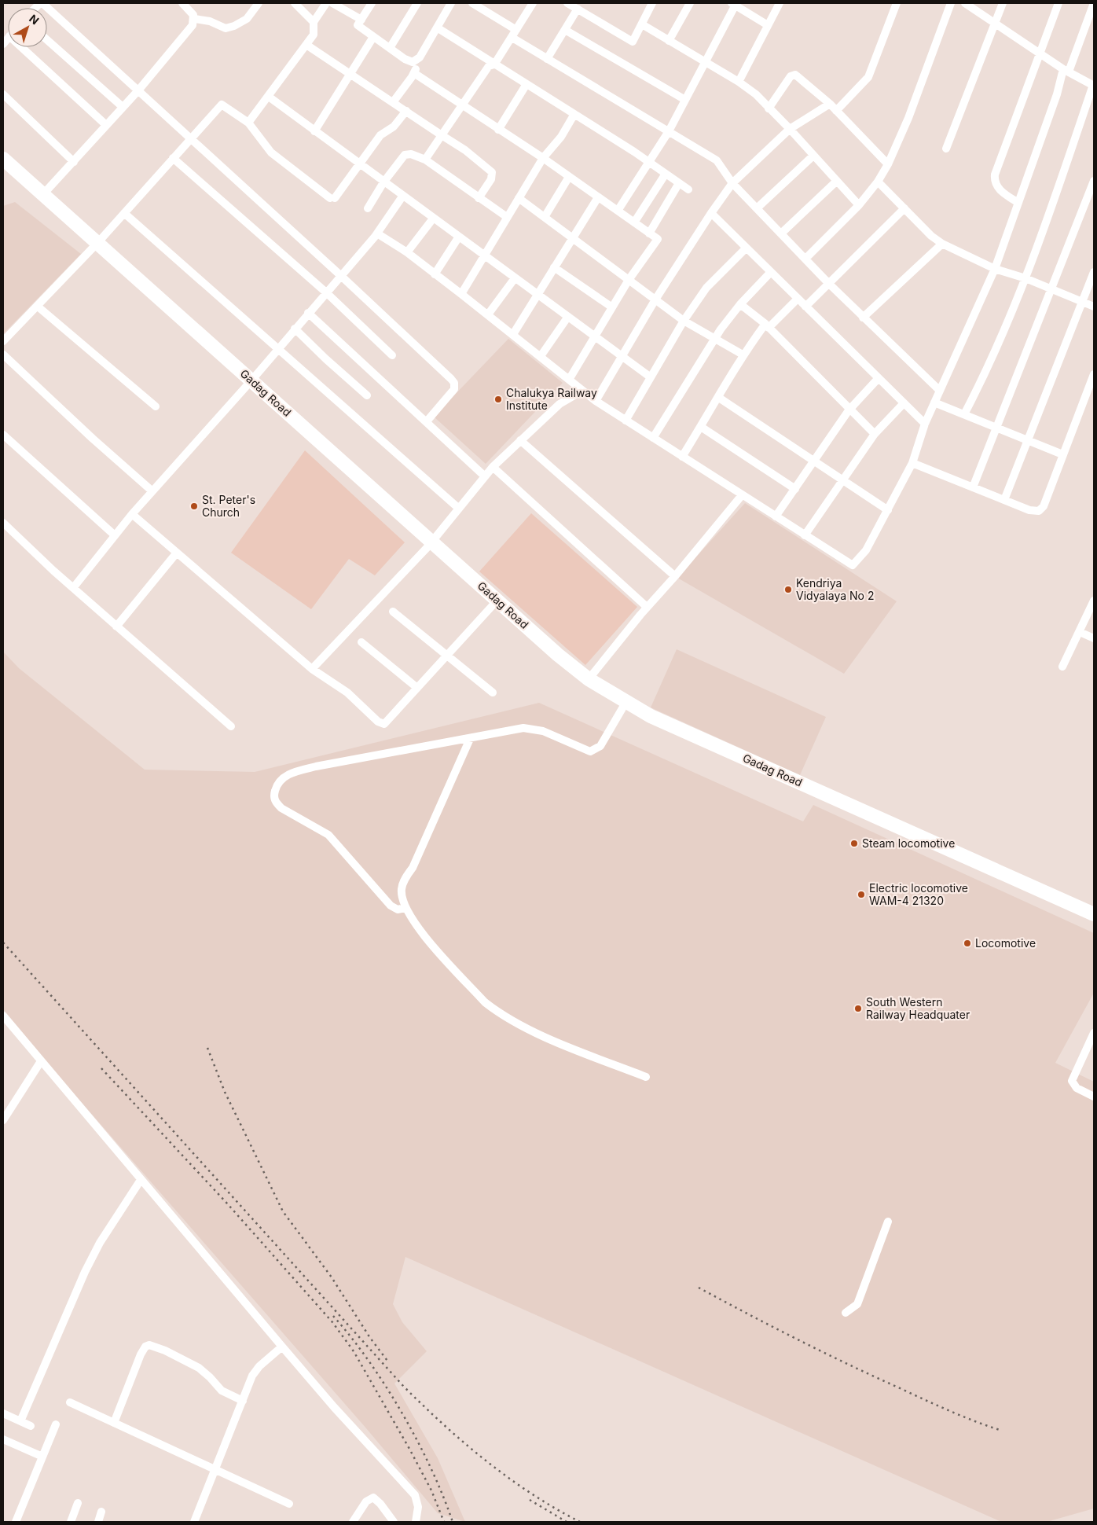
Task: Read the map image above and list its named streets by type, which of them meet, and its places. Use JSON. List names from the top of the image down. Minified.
{"streets":{"highway":["Gadag Road"]},"places":["Chalukya Railway Institute","St. Peter's Church","Kendriya Vidyalaya No 2","Steam locomotive","Electric locomotive WAM-4 21320","Locomotive","South Western Railway Headquater"],"north":"top right"}
